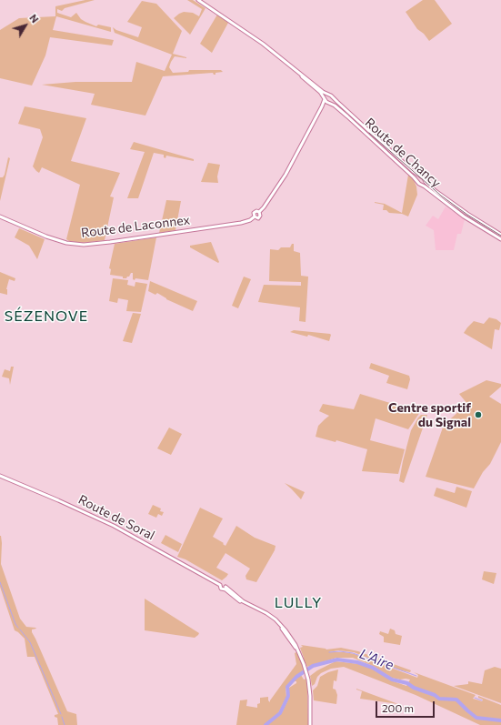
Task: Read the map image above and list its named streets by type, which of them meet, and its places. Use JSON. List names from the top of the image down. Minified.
{"streets":{"main road":["Route de Chancy","Route de Laconnex","Route de Soral"]},"crossings":[["Route de Chancy","Route de Laconnex"]],"districts":["SÉZENOVE","LULLY"],"water":["L'Aire"],"places":["Centre sportif du Signal"],"scale_bar":"200 m","north":"top right"}
